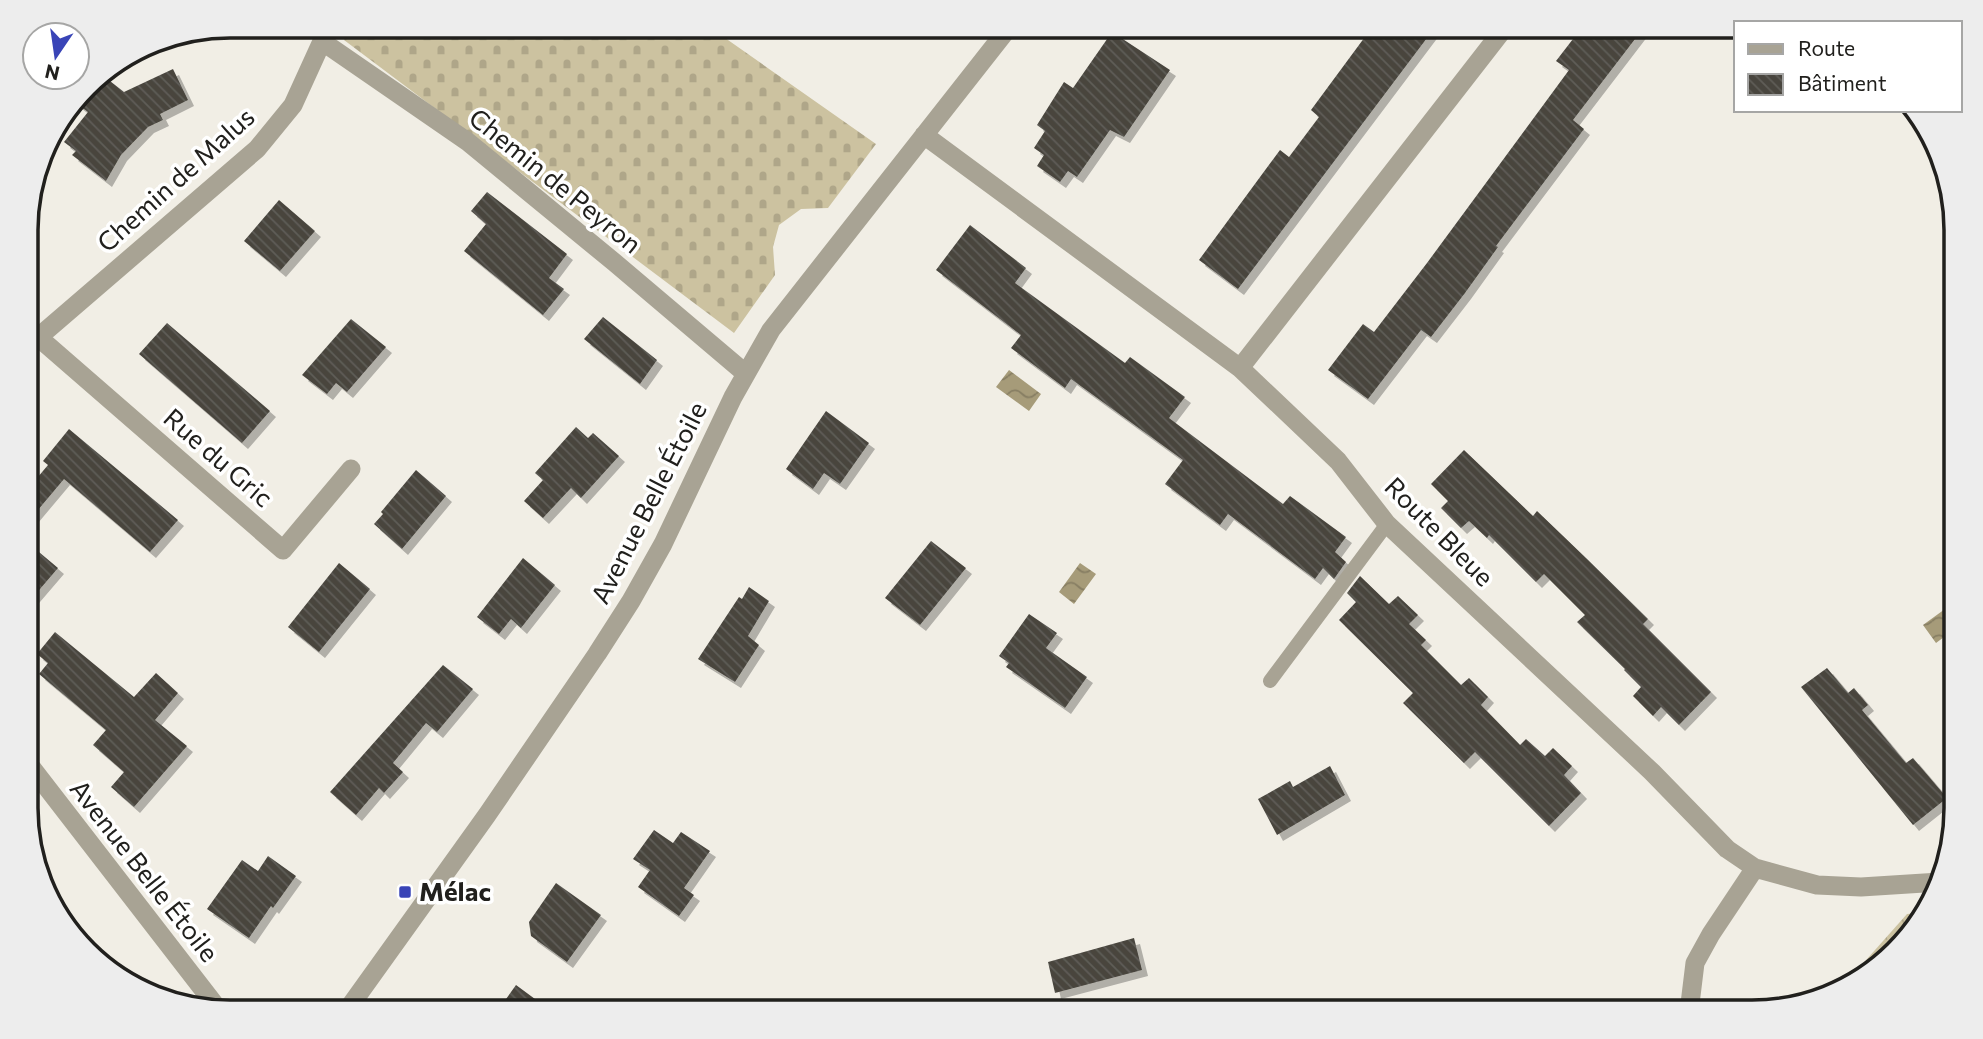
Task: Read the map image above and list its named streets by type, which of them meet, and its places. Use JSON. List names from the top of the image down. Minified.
{"streets":{"street":["Chemin de Malus","Chemin de Peyron","Rue du Gric","Avenue Belle Étoile","Route Bleue"]},"crossings":[["Chemin de Peyron","Avenue Belle Étoile"],["Avenue Belle Étoile","Route Bleue"]],"places":{"transit":["Mélac"]},"legend":["Route","Bâtiment"],"north":"bottom"}
